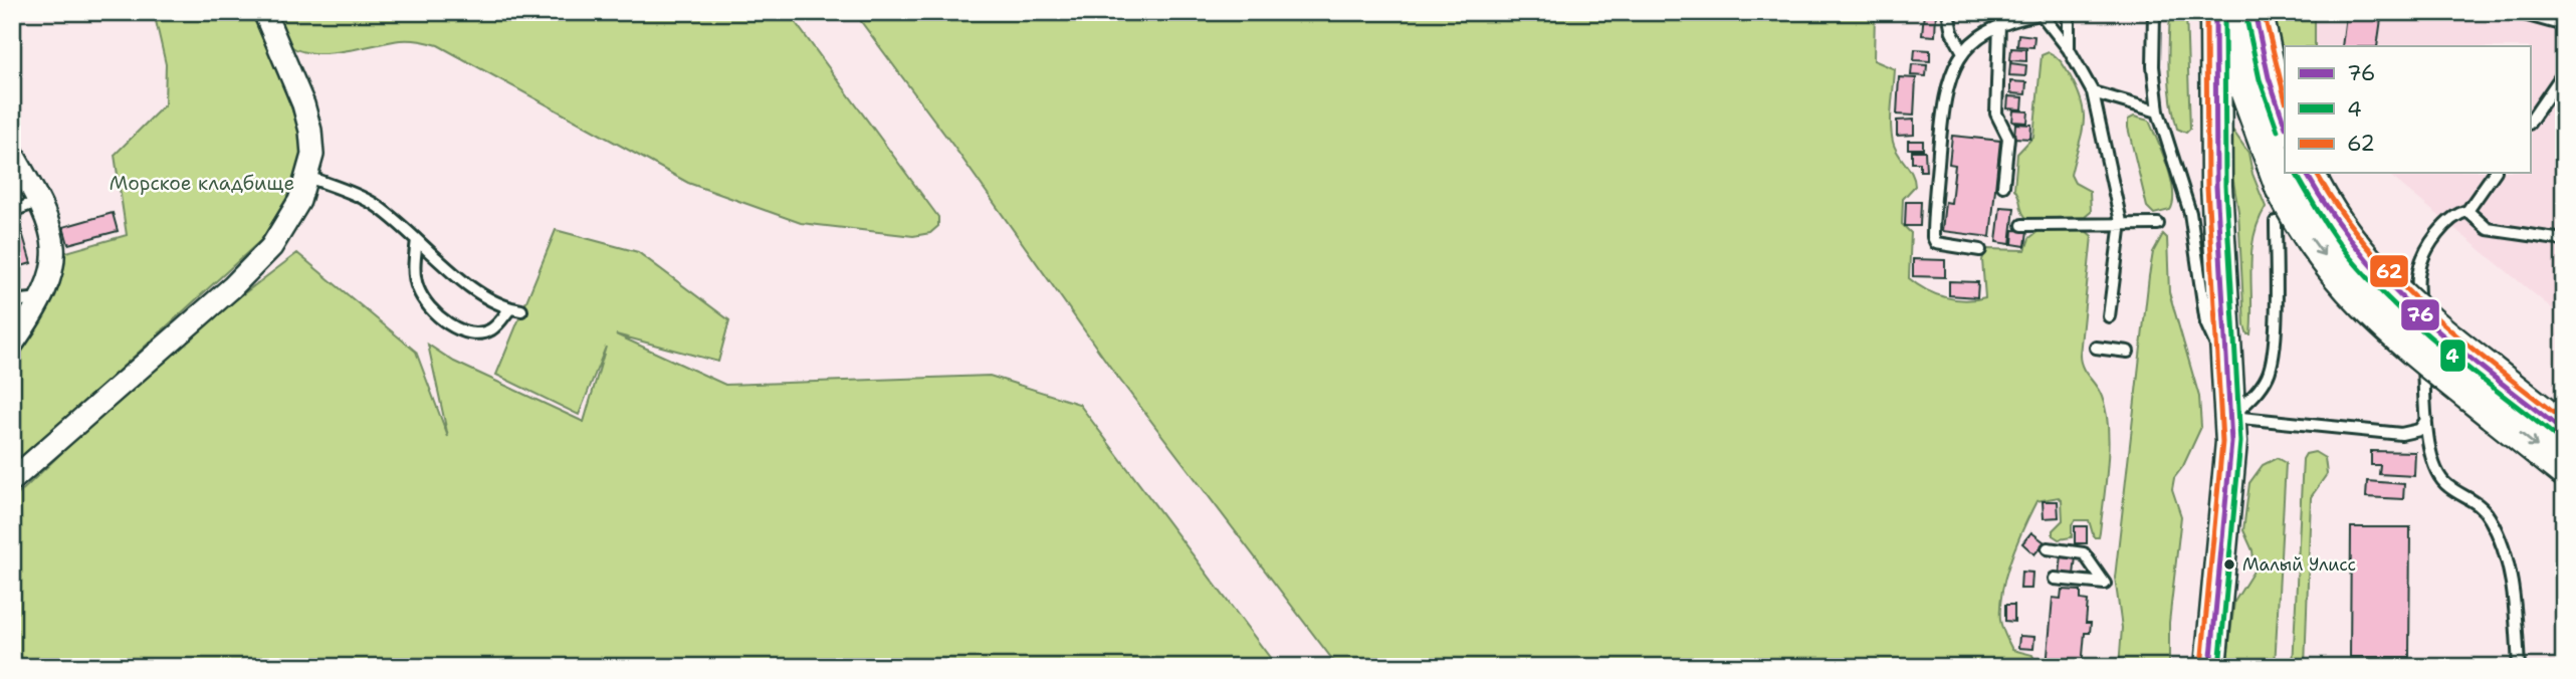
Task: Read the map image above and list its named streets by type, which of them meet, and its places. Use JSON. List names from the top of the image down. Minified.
{"parks":["Морское кладбище"],"places":["Малый Улисс"],"lines":["transit line 76","transit line 4","transit line 62"],"legend":["76","4","62"]}
